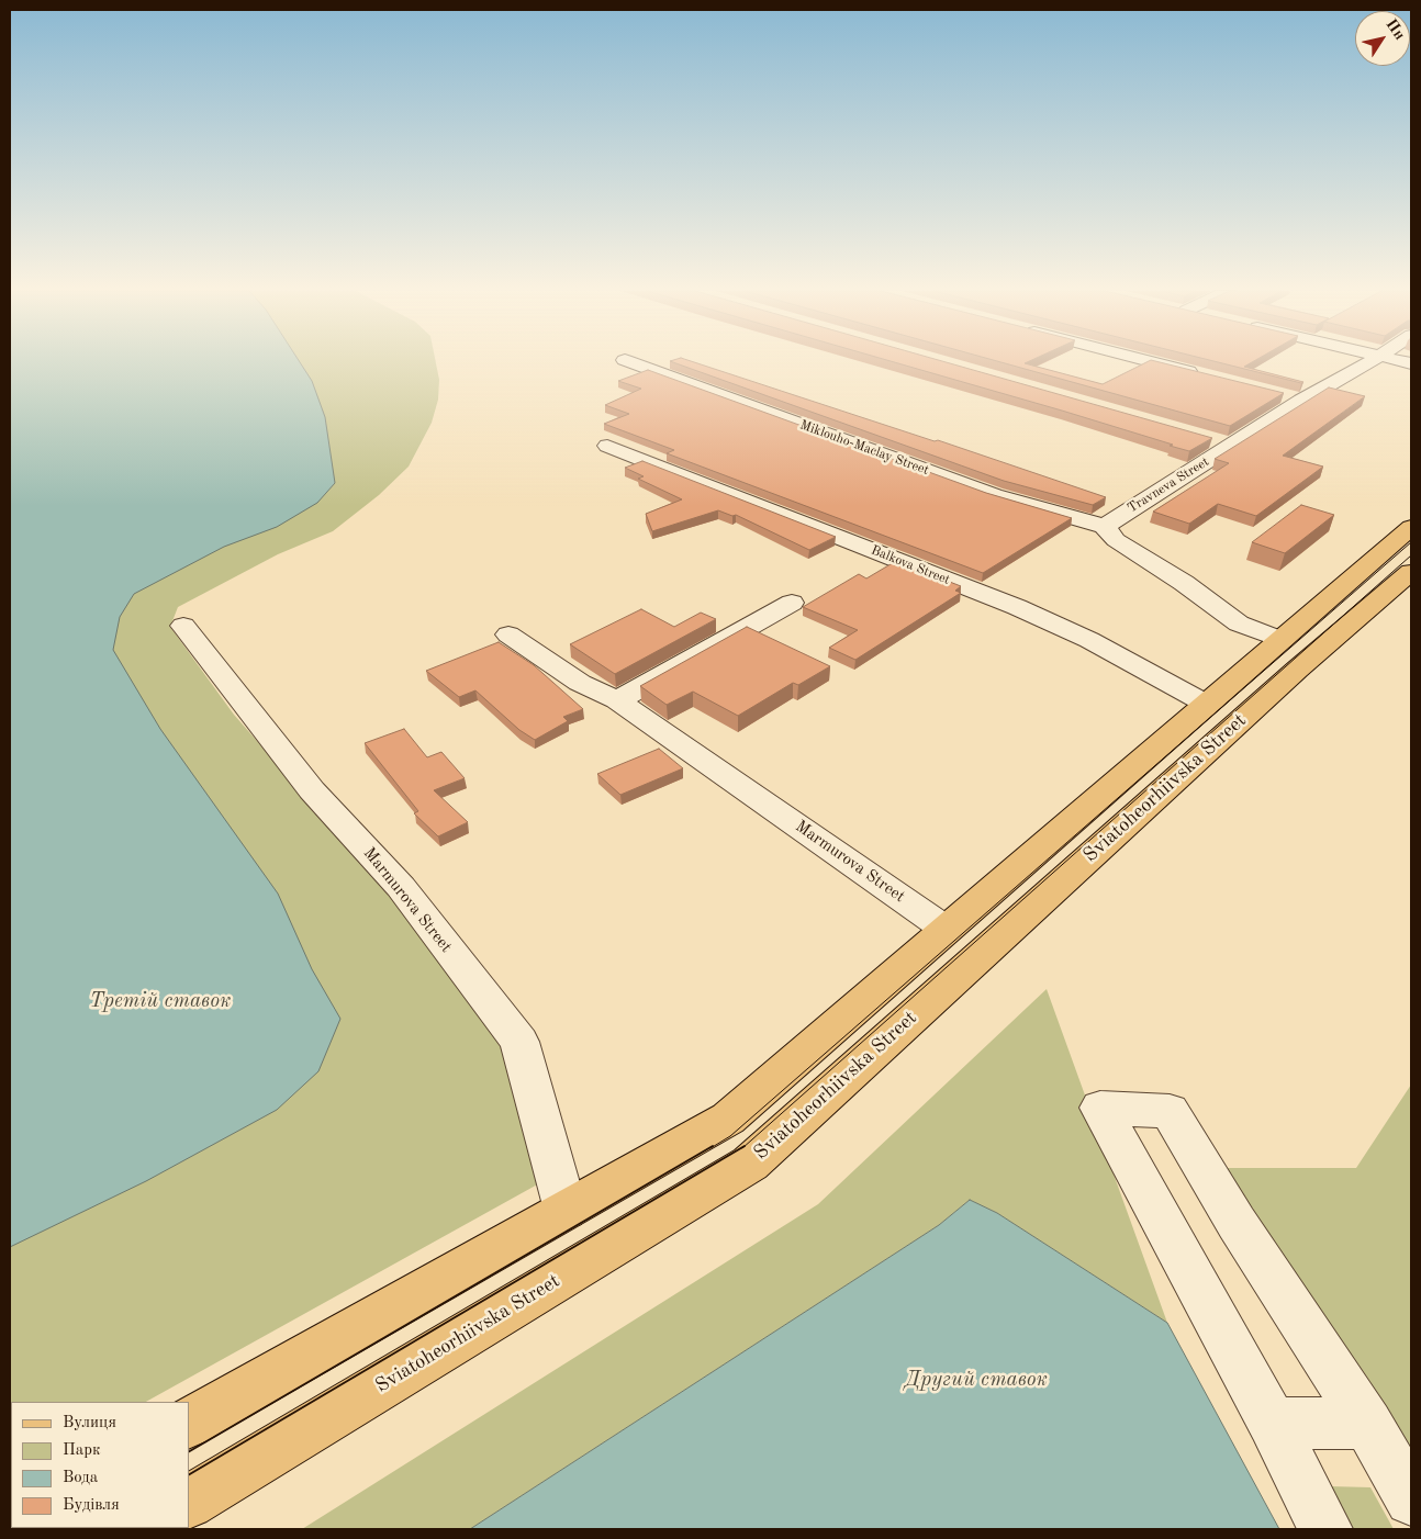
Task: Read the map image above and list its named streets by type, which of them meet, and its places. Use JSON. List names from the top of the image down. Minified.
{"streets":{"main road":["Sviatoheorhiivska Street"],"street":["Miklouho-Maclay Street","Travneva Street","Balkova Street","Marmurova Street"]},"crossings":[["Miklouho-Maclay Street","Travneva Street"],["Balkova Street","Sviatoheorhiivska Street"],["Sviatoheorhiivska Street","Marmurova Street"]],"water":["Третій ставок","Другий ставок"],"legend":["Вулиця","Парк","Вода","Будівля"],"north":"top right"}
